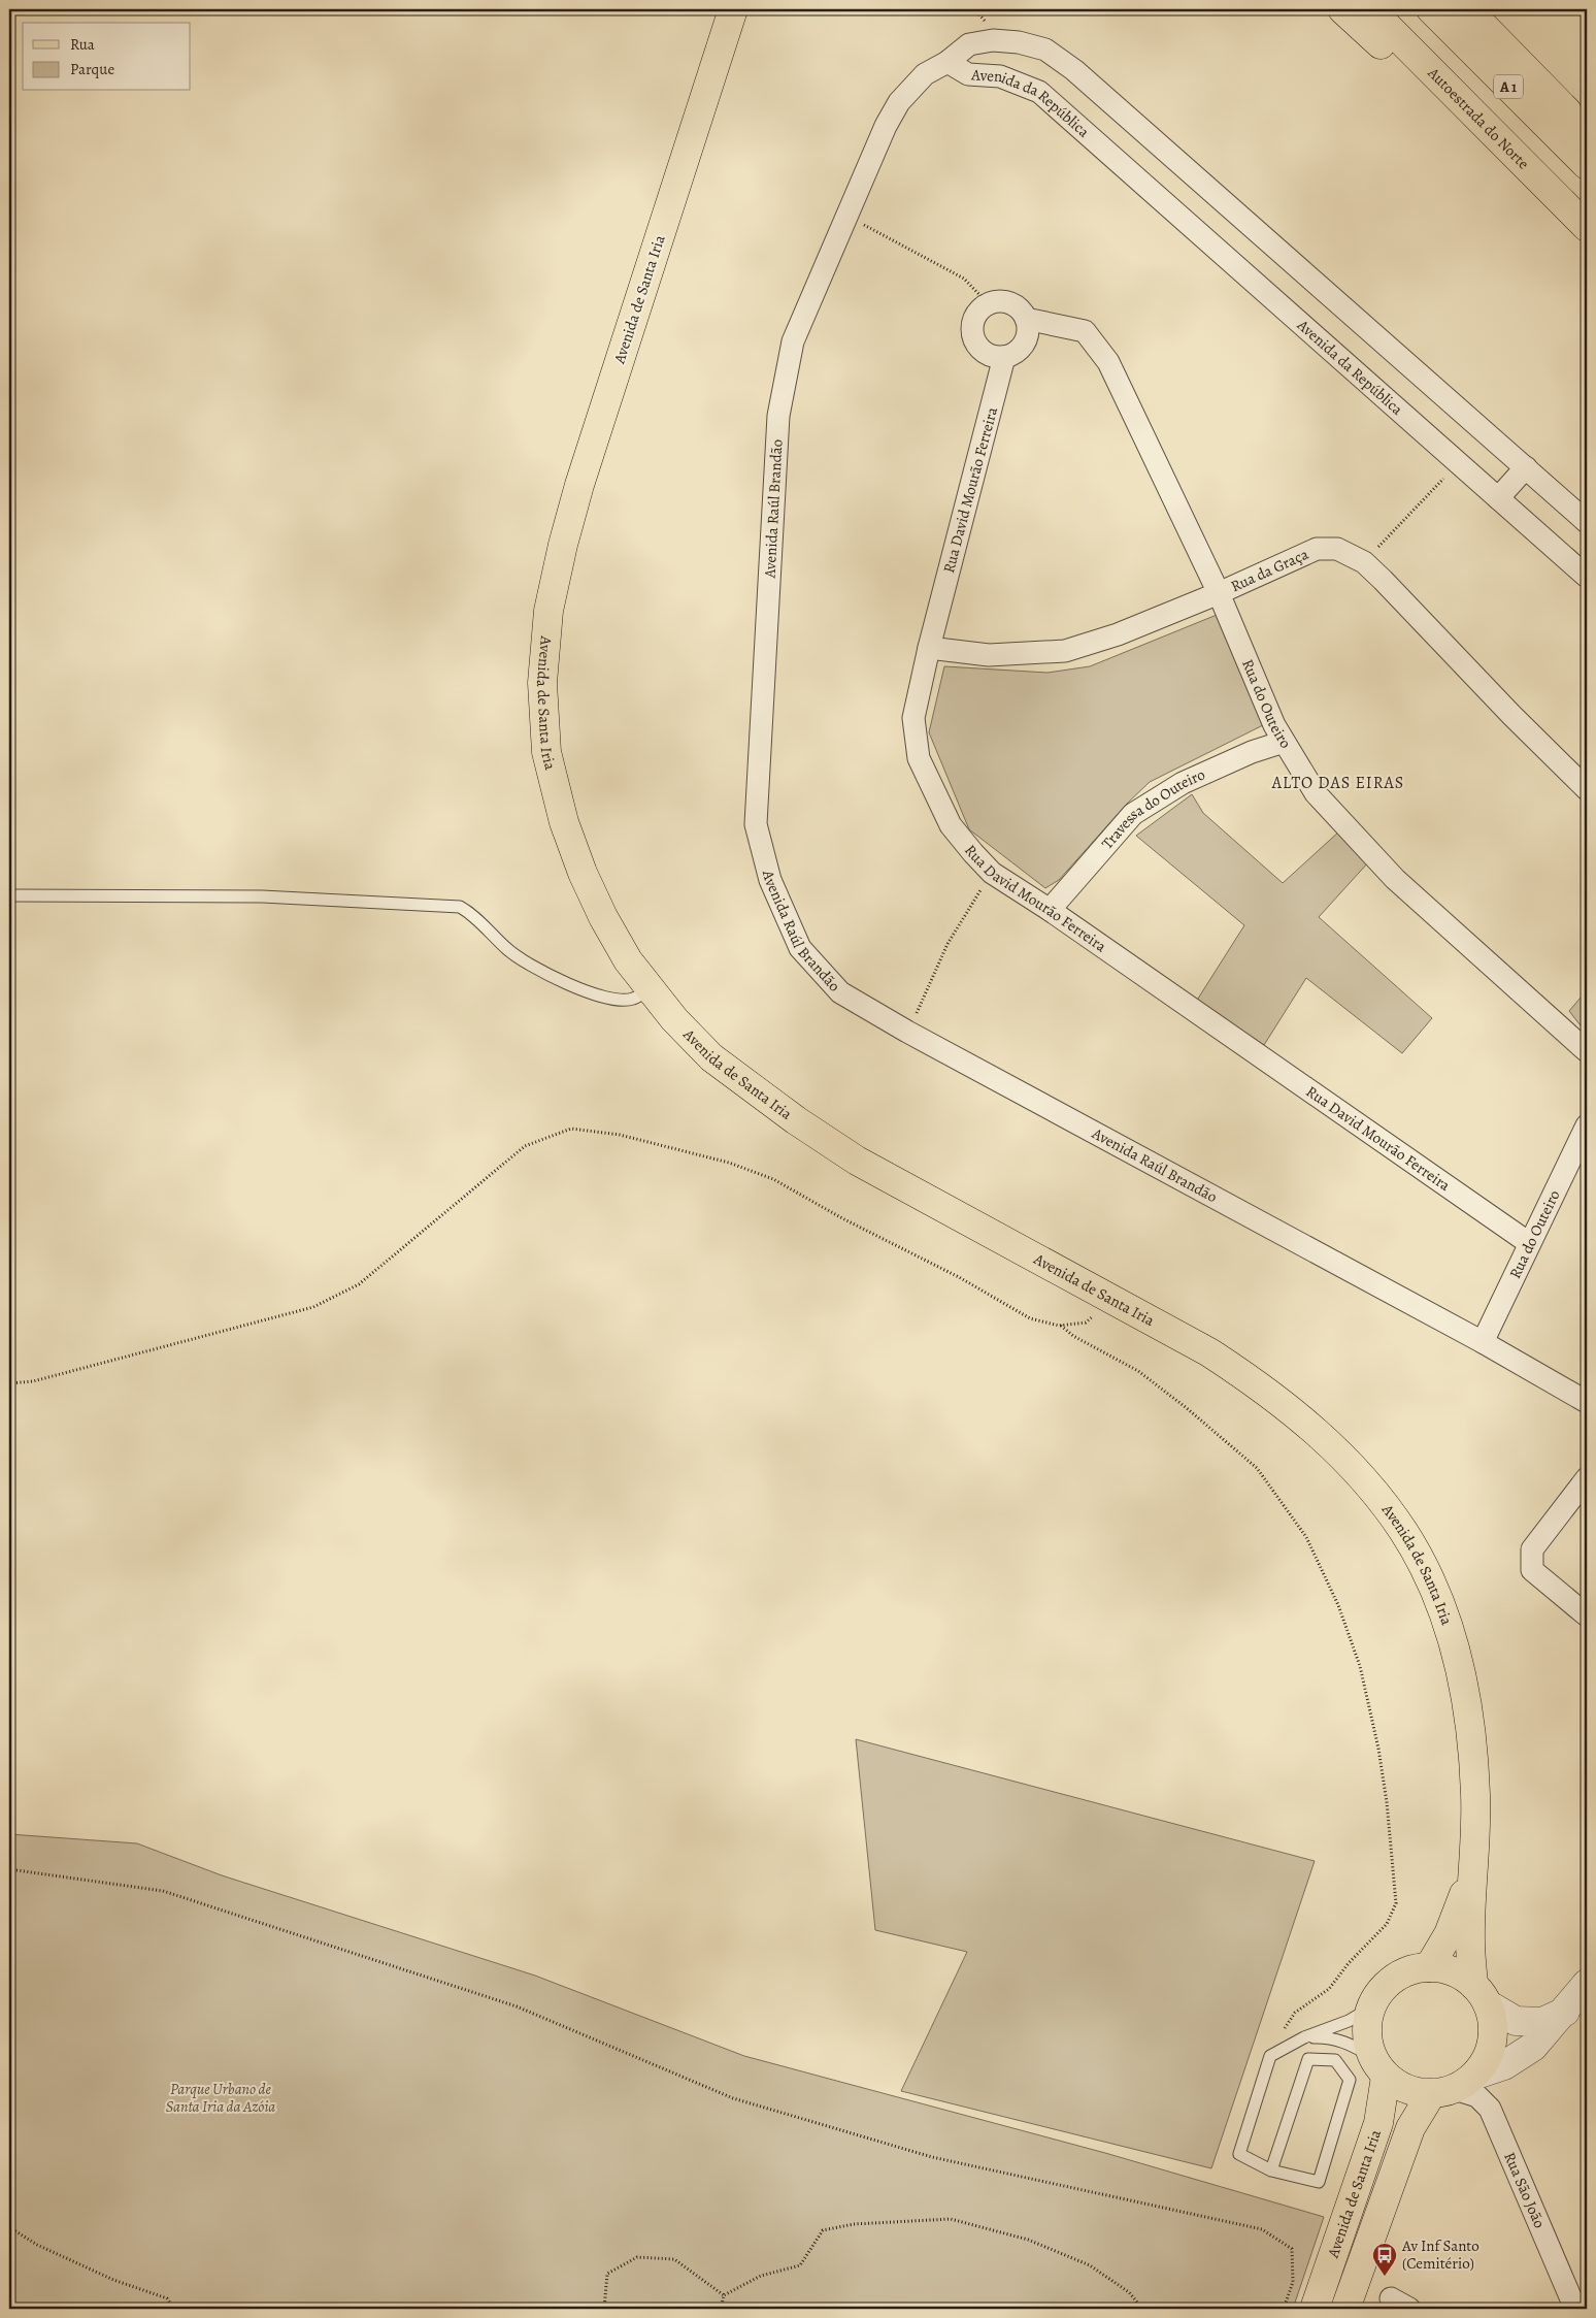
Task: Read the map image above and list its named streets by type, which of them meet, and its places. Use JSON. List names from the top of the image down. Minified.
{"streets":{"main road":["A 1","Autoestrada do Norte","Avenida de Santa Iria"],"street":["Avenida da República","Rua David Mourão Ferreira","Avenida Raúl Brandão","Rua da Graça","Rua do Outeiro","Travessa do Outeiro","Rua São João"]},"crossings":[["Avenida da República","Avenida Raúl Brandão"],["Avenida de Santa Iria","Rua São João"],["Rua David Mourão Ferreira","Rua da Graça"],["Rua David Mourão Ferreira","Rua do Outeiro"],["Rua David Mourão Ferreira","Travessa do Outeiro"],["Avenida Raúl Brandão","Rua do Outeiro"],["Rua da Graça","Rua do Outeiro"],["Rua do Outeiro","Travessa do Outeiro"]],"districts":["ALTO DAS EIRAS"],"parks":["Parque Urbano de Santa Iria da Azóia"],"places":{"bus stop":["Av Inf Santo (Cemitério)"]},"legend":["Rua","Parque"]}
